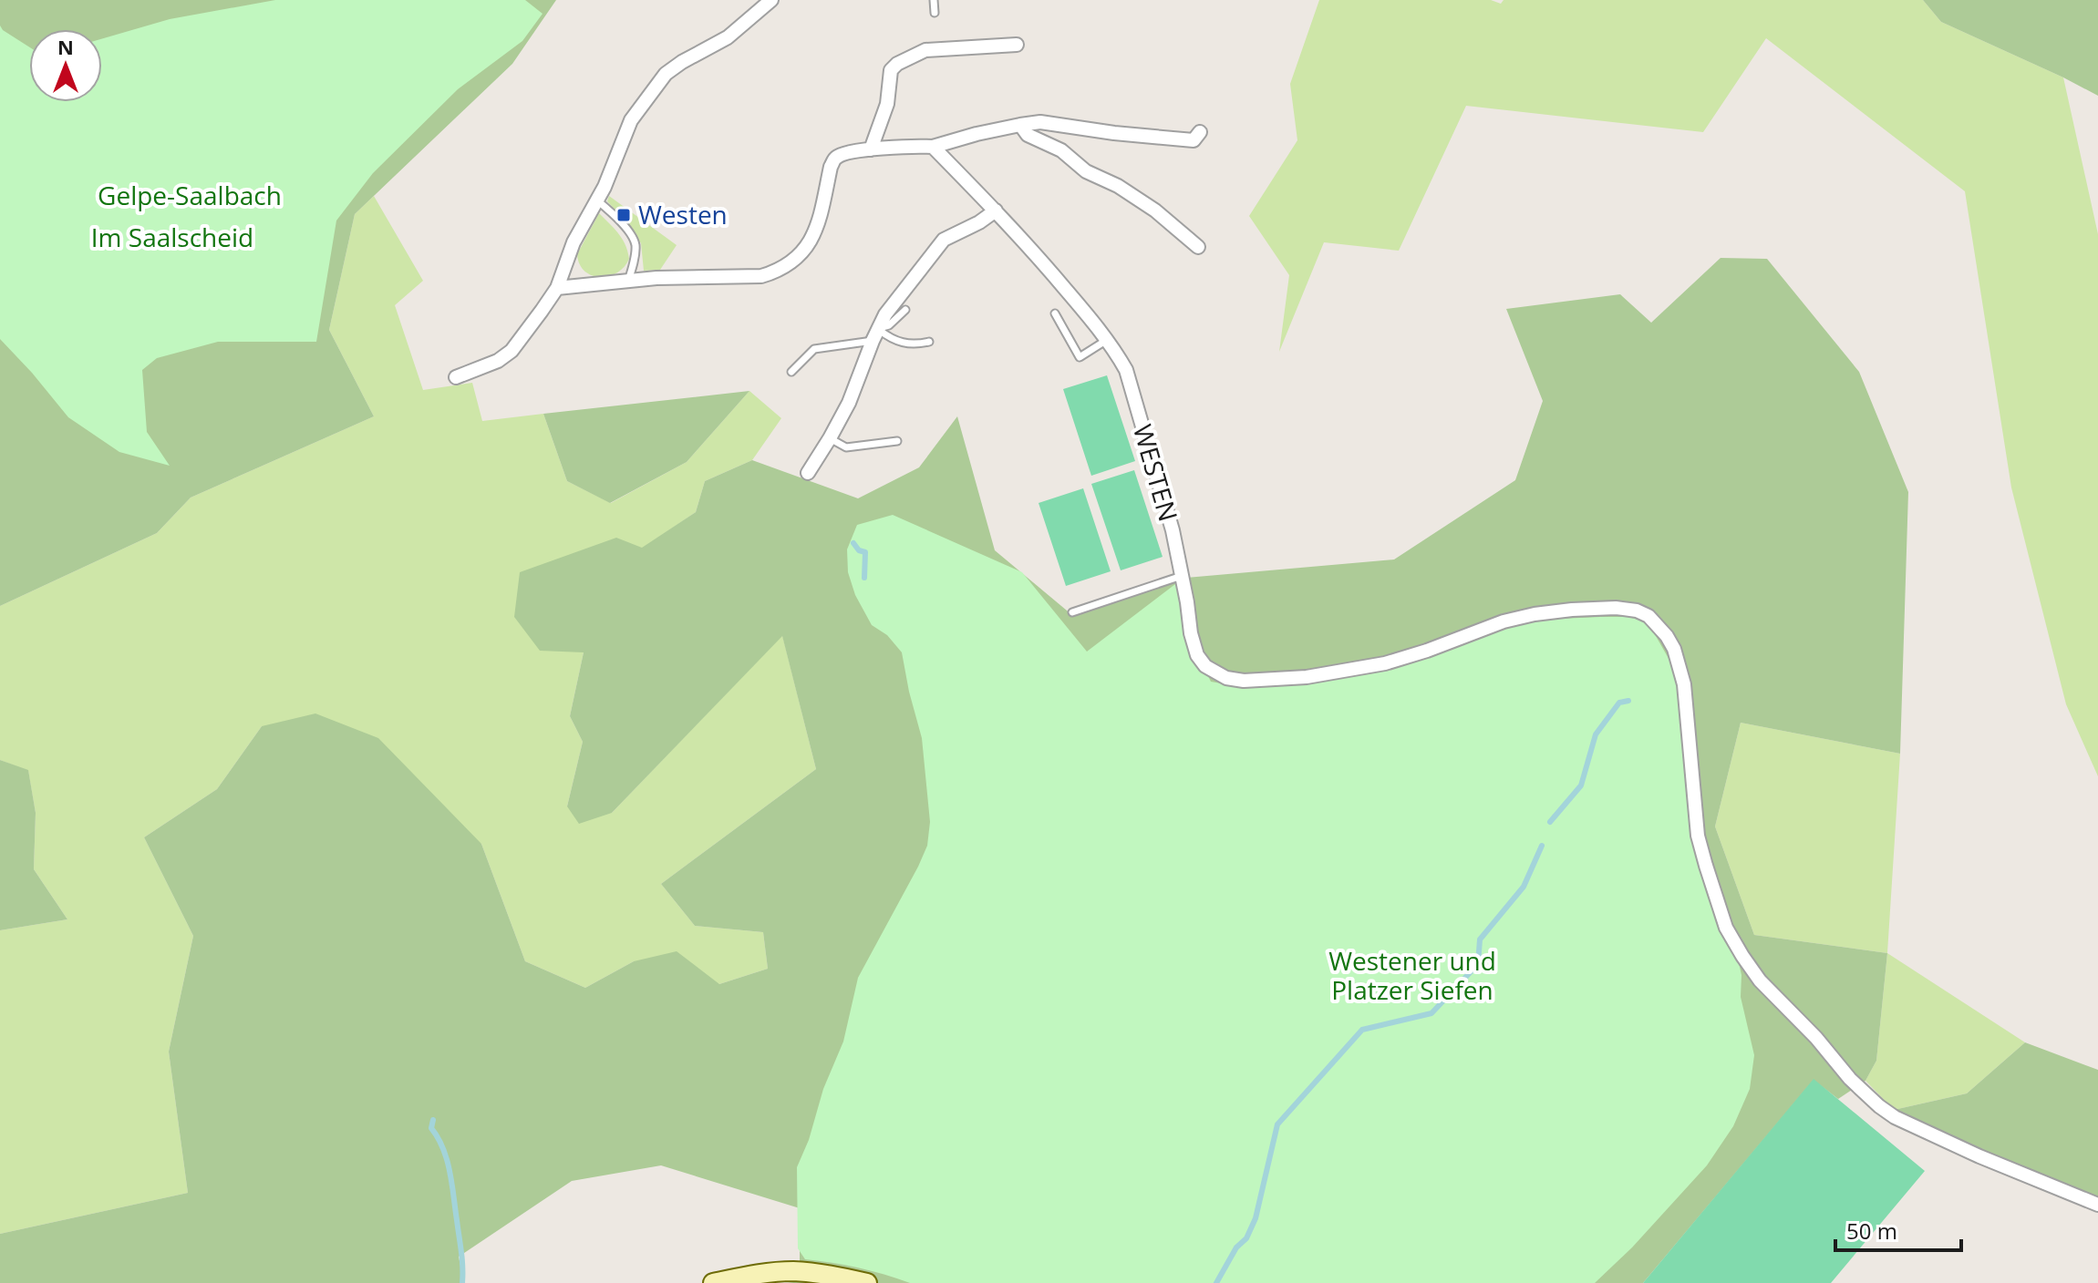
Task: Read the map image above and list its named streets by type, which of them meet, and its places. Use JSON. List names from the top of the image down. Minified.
{"streets":{"street":["WESTEN"]},"parks":["Gelpe-Saalbach","Im Saalscheid","Westener und Platzer Siefen"],"places":{"transit":["Westen"]},"scale_bar":"50 m","north":"top"}
